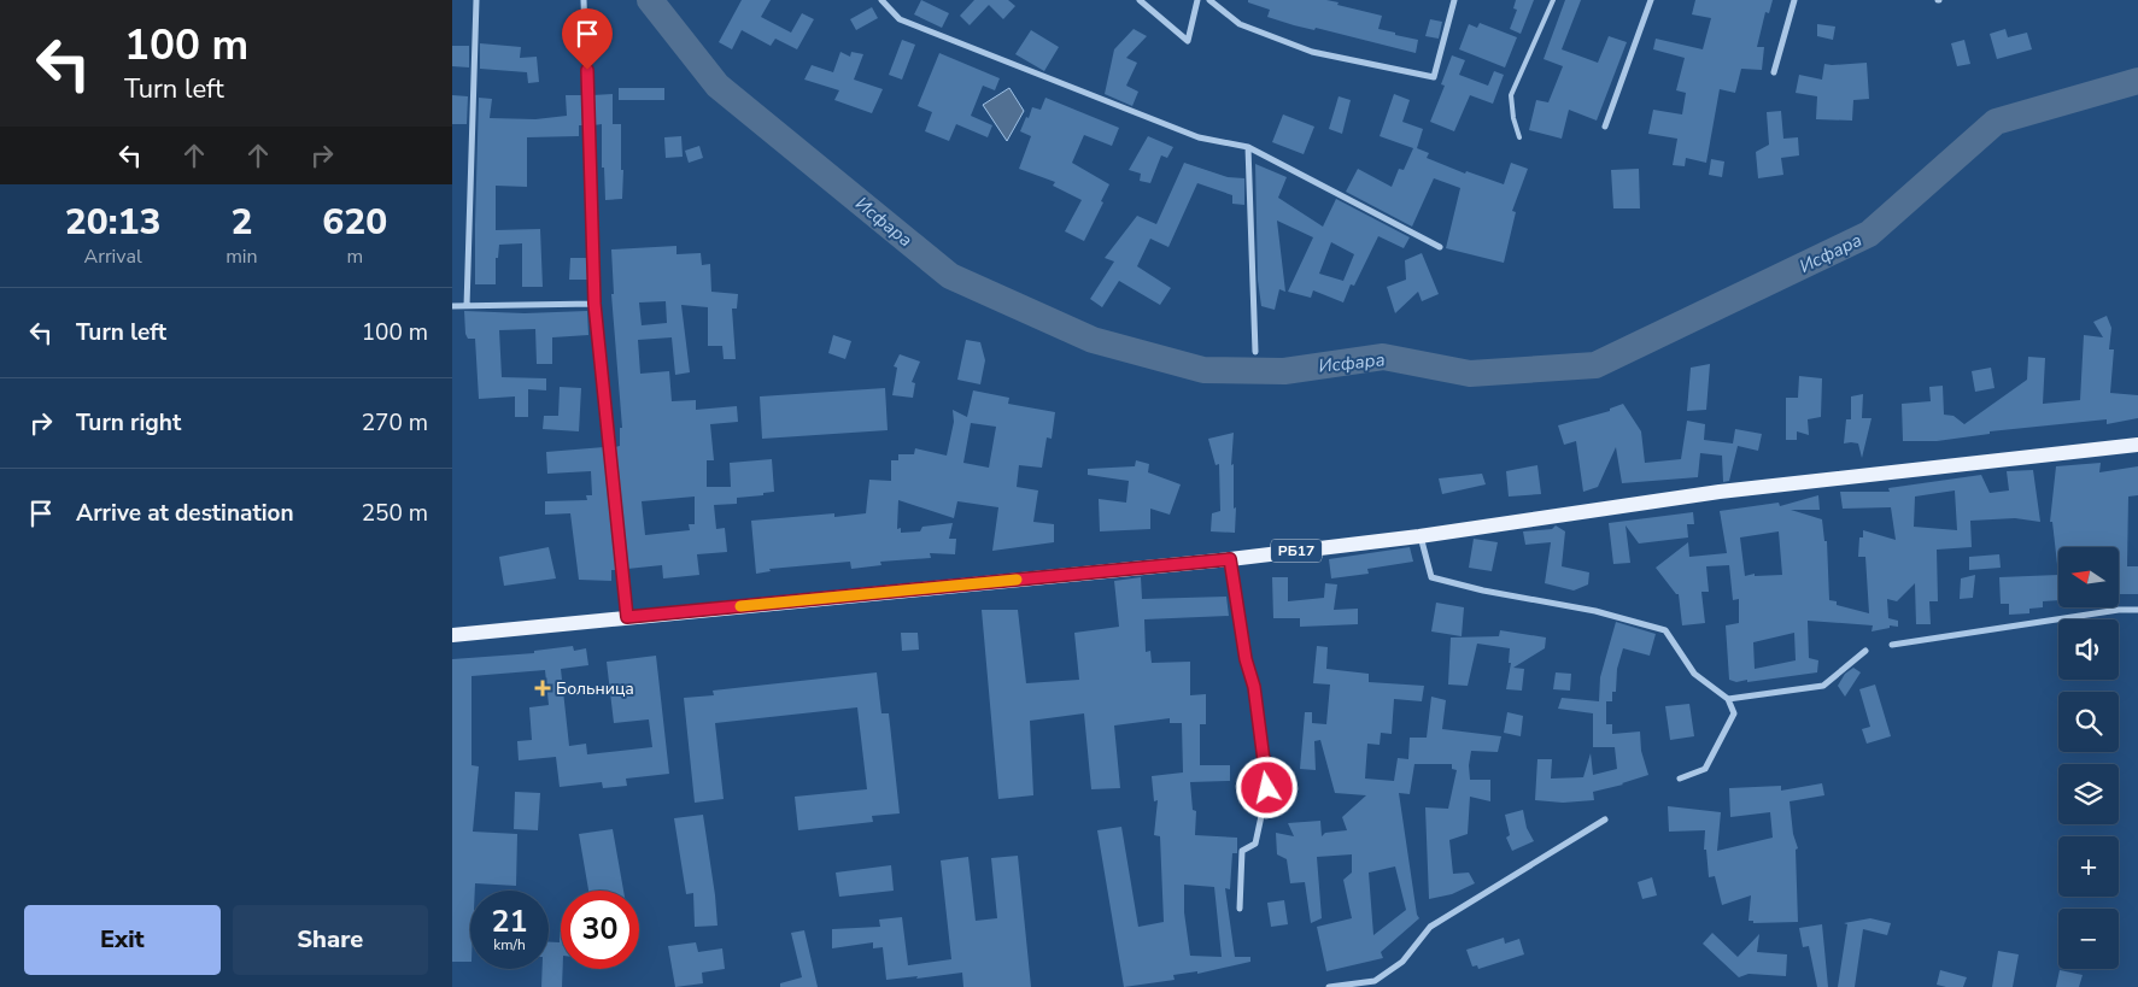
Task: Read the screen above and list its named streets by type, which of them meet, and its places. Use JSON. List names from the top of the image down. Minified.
{"streets":{"main road":["РБ17"]},"water":["Исфара"],"places":{"health":["Больница"]},"north":"left","page":{"turn":["100 m","Turn left"],"eta":["20:13","Arrival","2","min","620","m"],"list":[{"name":"Turn left","value":"100 m"},{"name":"Turn right","value":"270 m"},{"name":"Arrive at destination","value":"250 m"}],"map_buttons":["+","−"],"speed":"21 km/h","limit":"30","buttons":["Exit","Share"]}}
